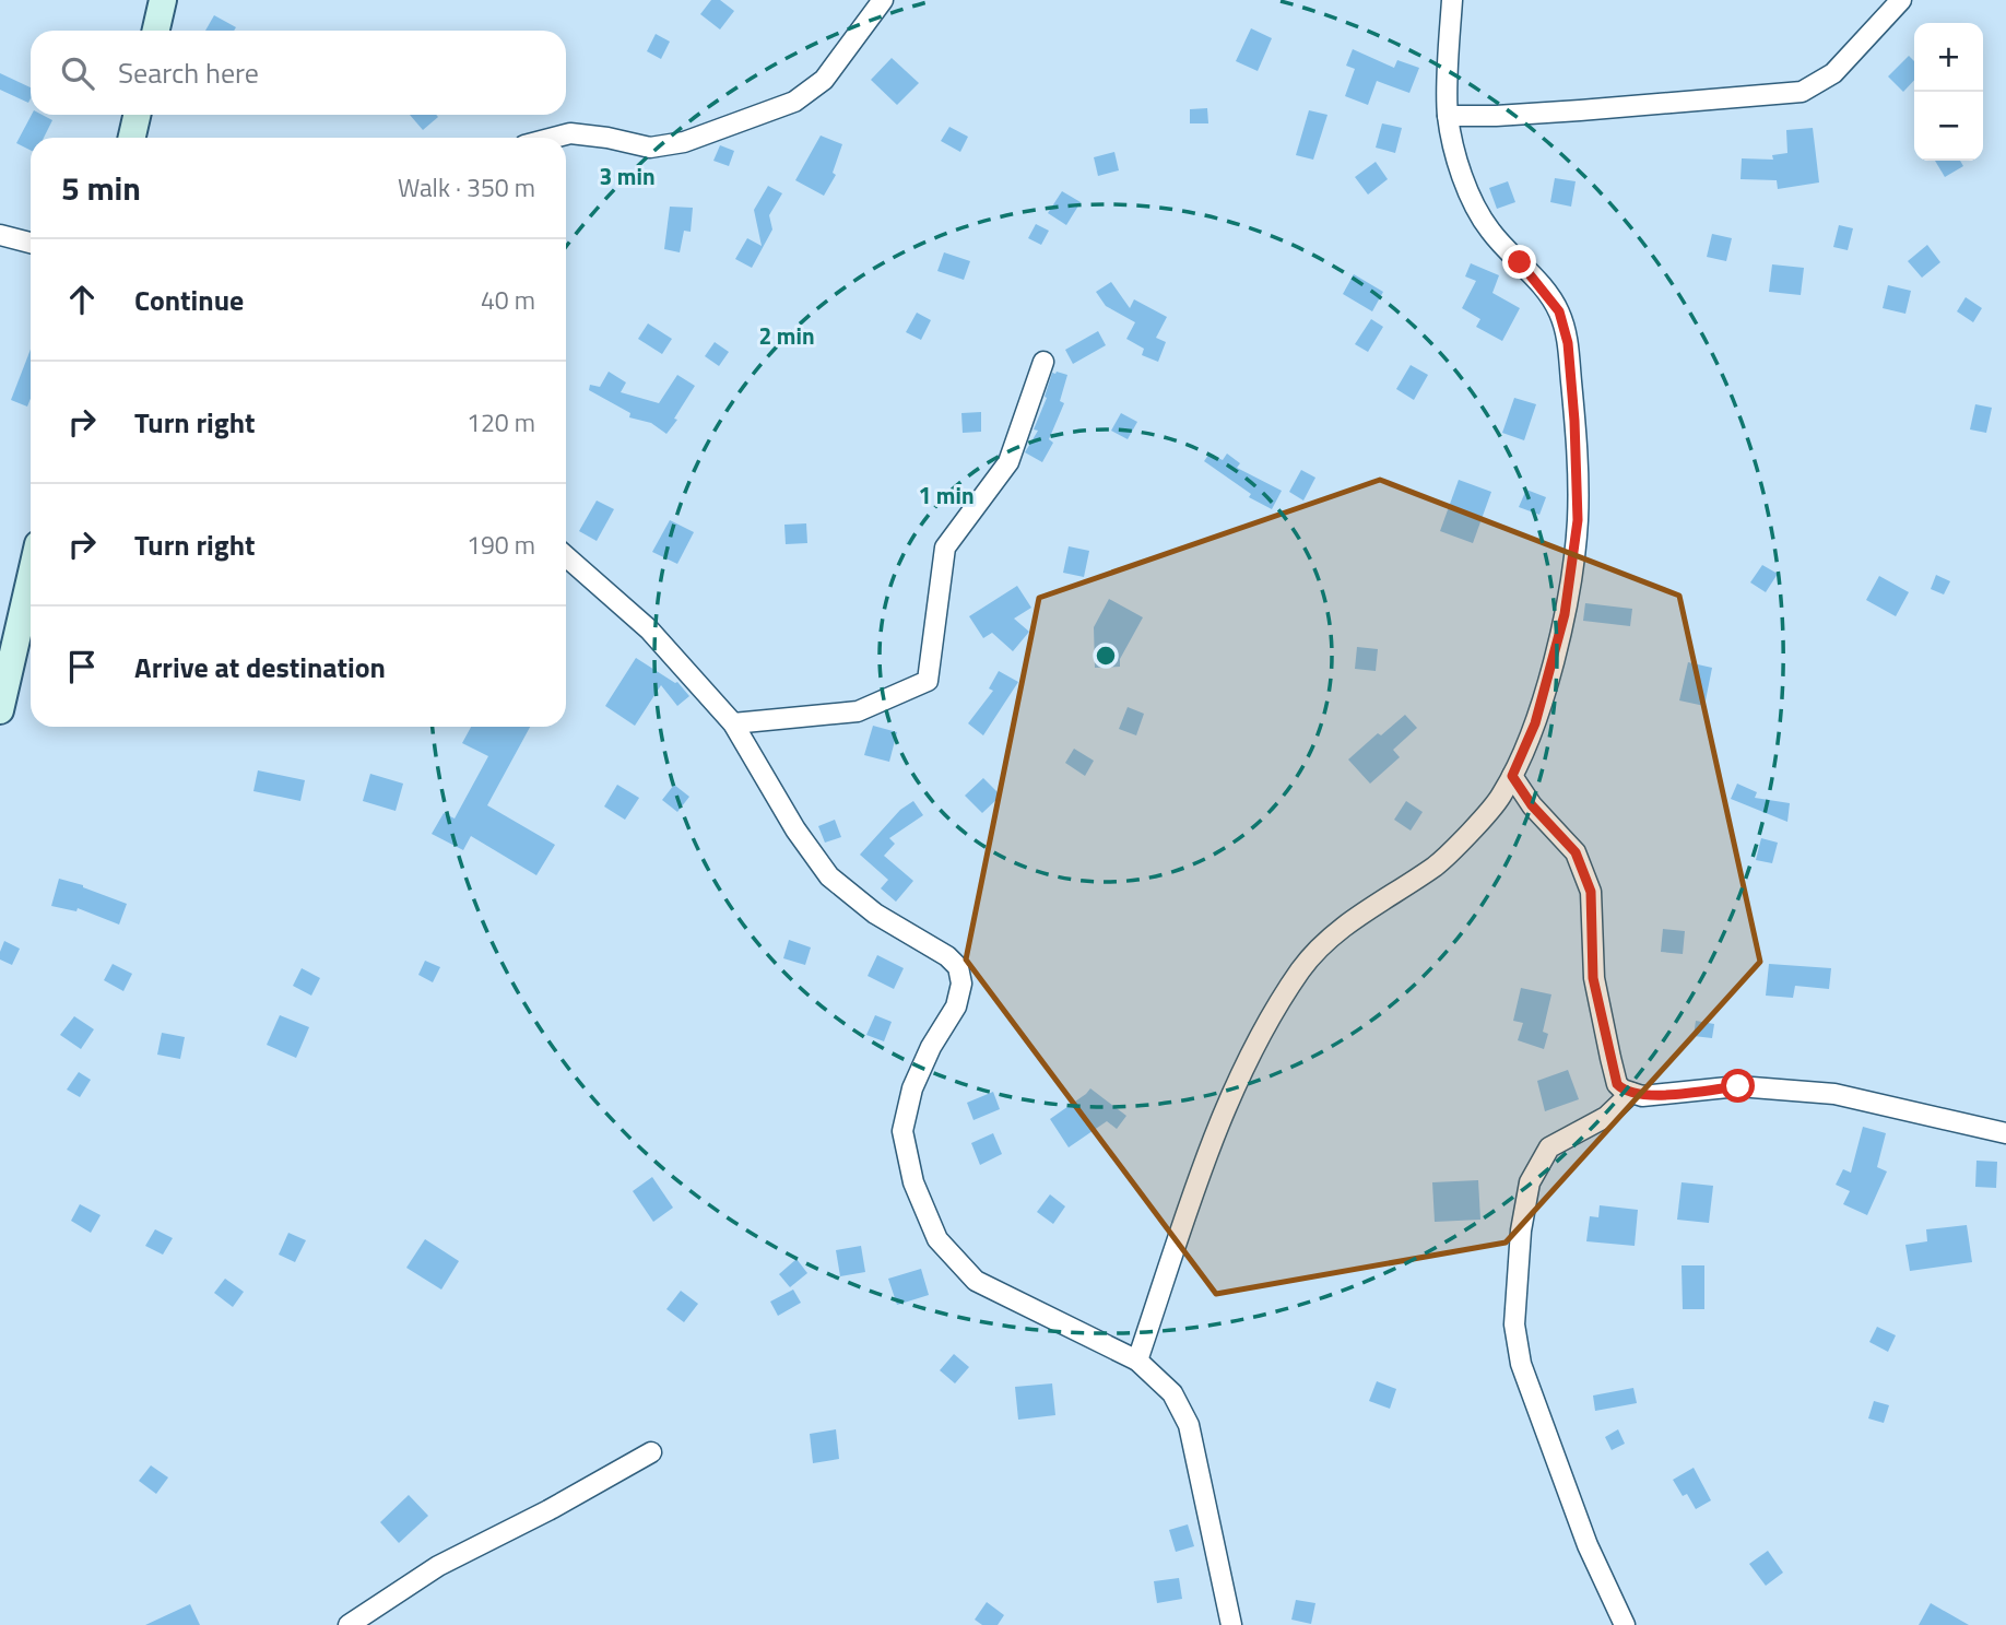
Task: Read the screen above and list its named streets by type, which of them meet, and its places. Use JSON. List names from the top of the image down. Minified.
{"page":{"map_buttons":["+","−"],"search":"Search here","heading":["5 min","Walk · 350 m"],"list":[["Continue","40 m"],["Turn right","120 m"],["Turn right","190 m"],"Arrive at destination"]},"rings":["3 min","2 min","1 min"]}
